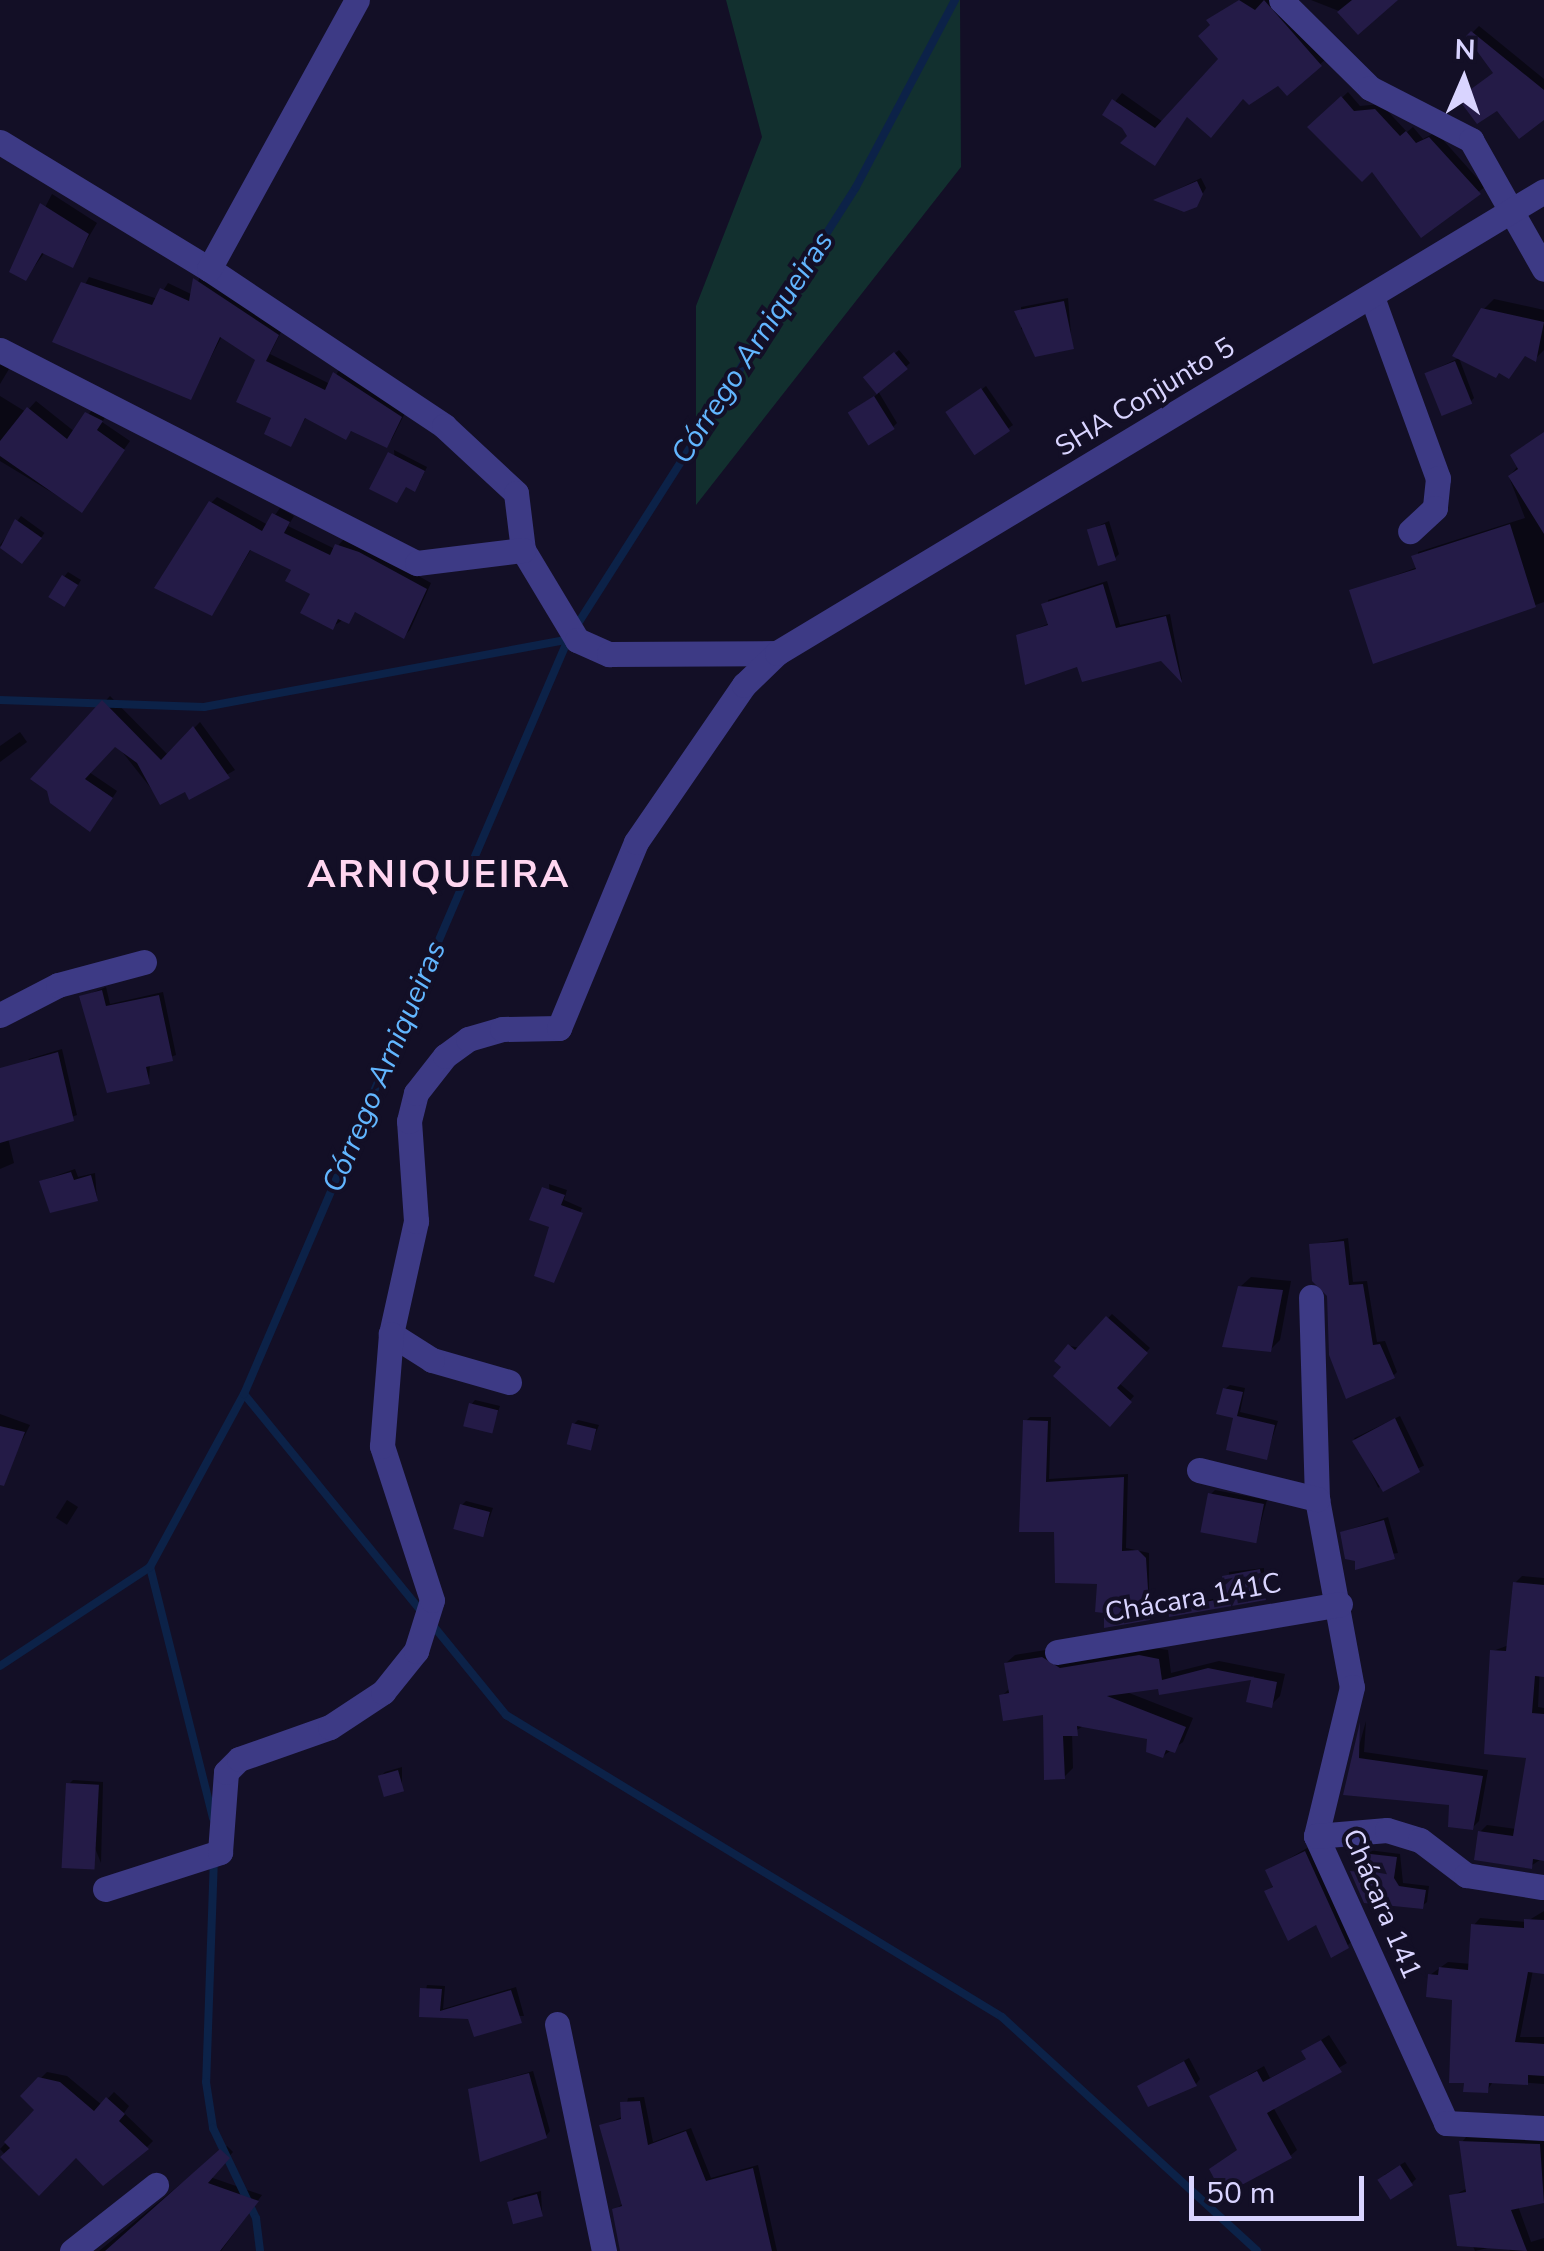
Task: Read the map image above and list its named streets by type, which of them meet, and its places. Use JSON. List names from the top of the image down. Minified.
{"streets":{"street":["SHA Conjunto 5","Chácara 141C","Chácara 141"]},"crossings":[["Chácara 141C","Chácara 141"]],"districts":["ARNIQUEIRA"],"water":["Córrego Arniqueiras"],"scale_bar":"50 m","north":"top"}
